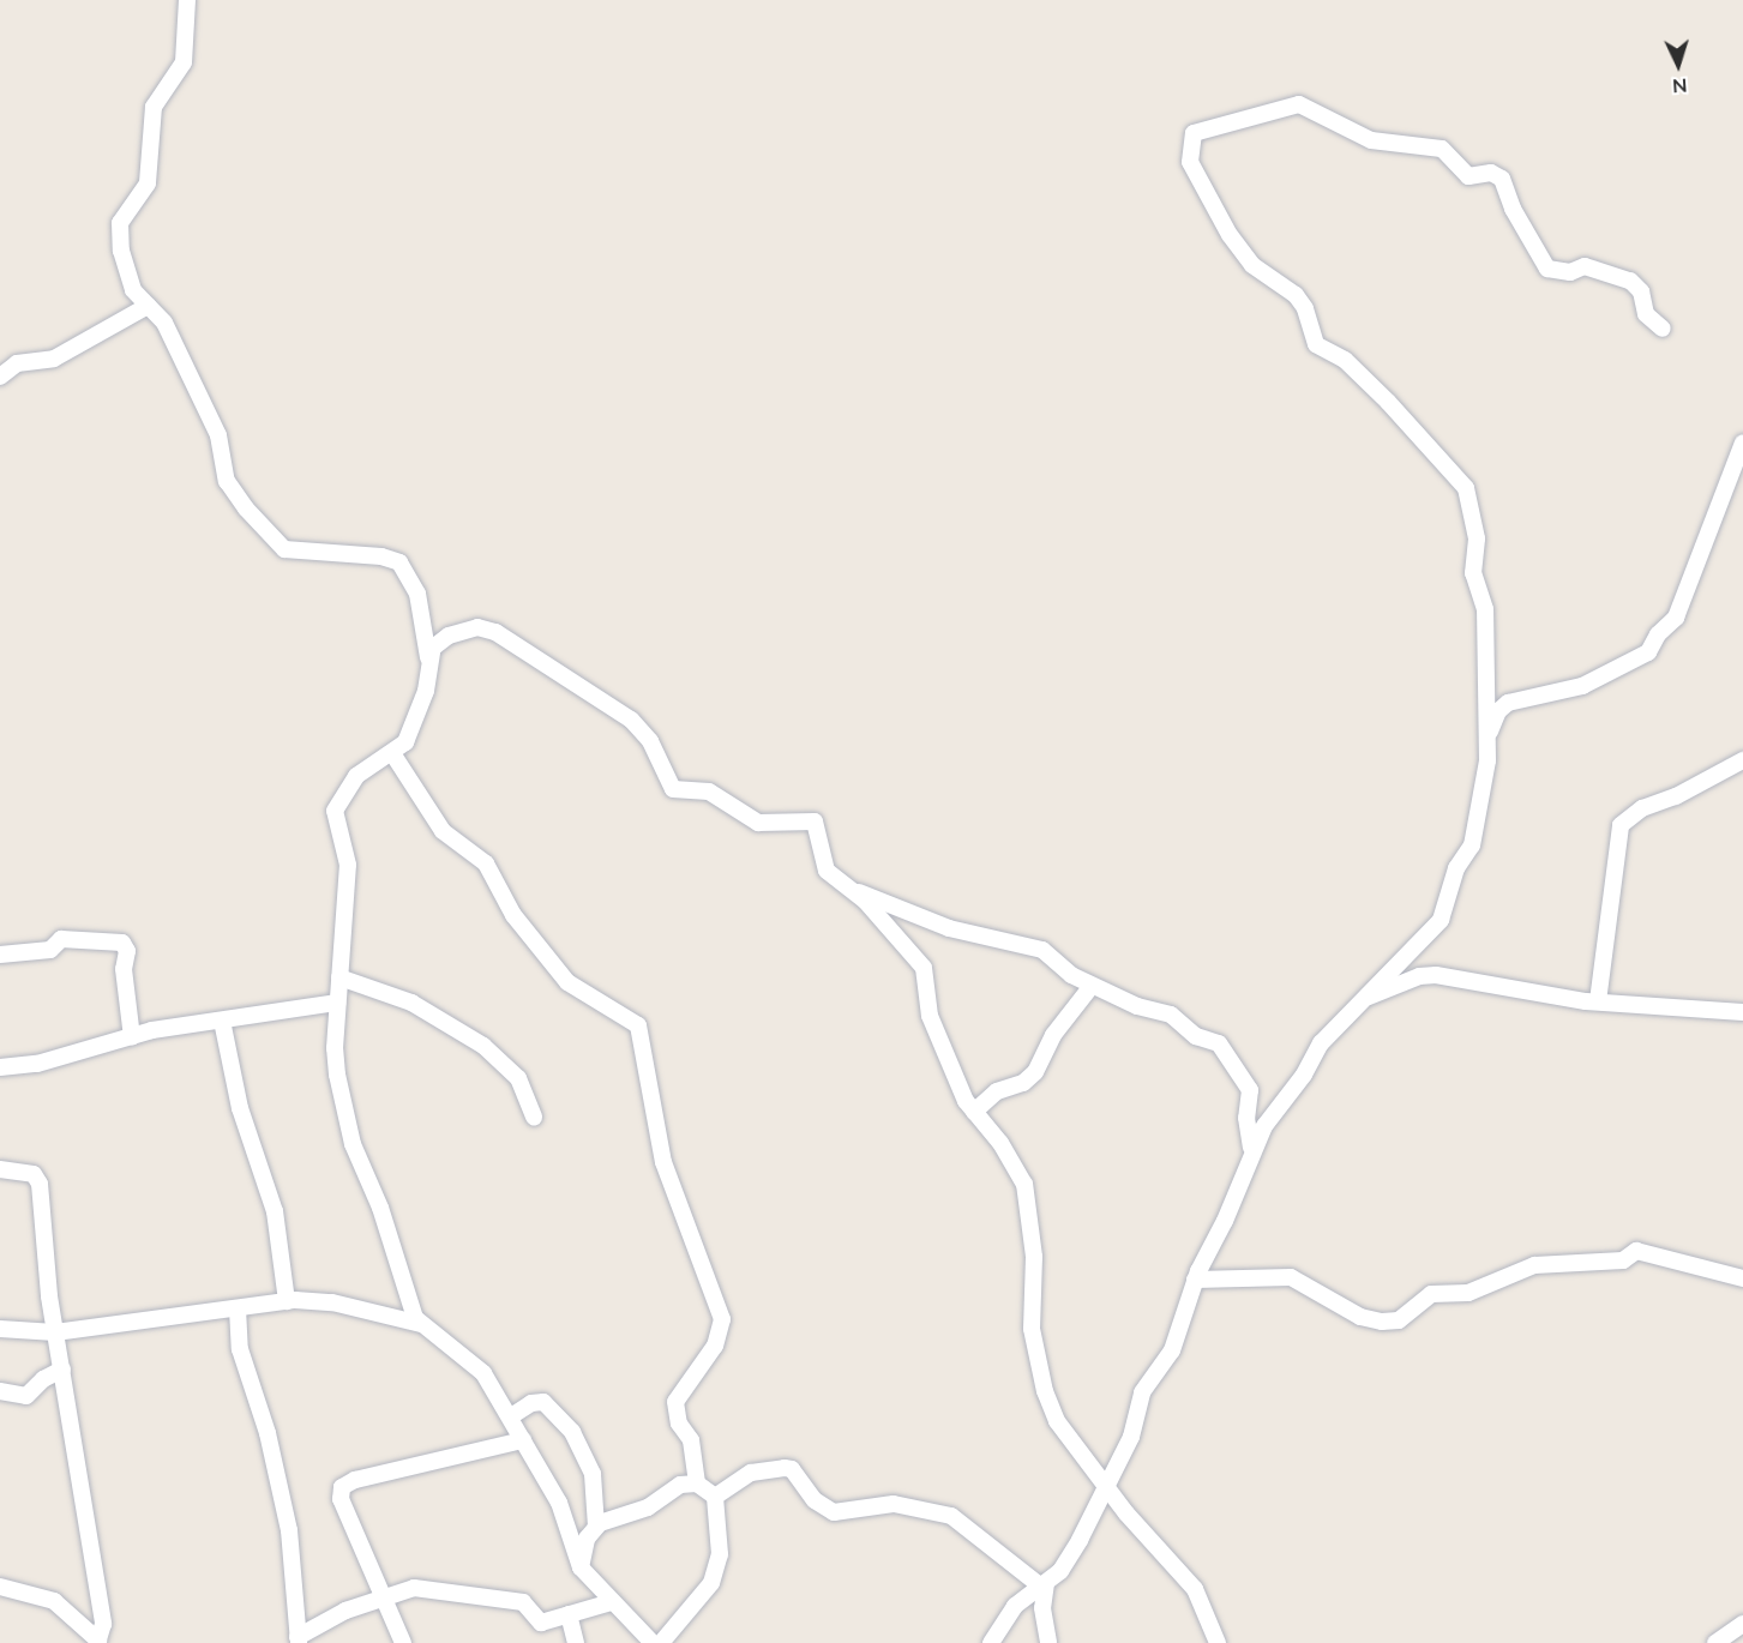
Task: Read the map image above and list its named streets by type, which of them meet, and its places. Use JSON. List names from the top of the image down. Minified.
{"north":"bottom"}
